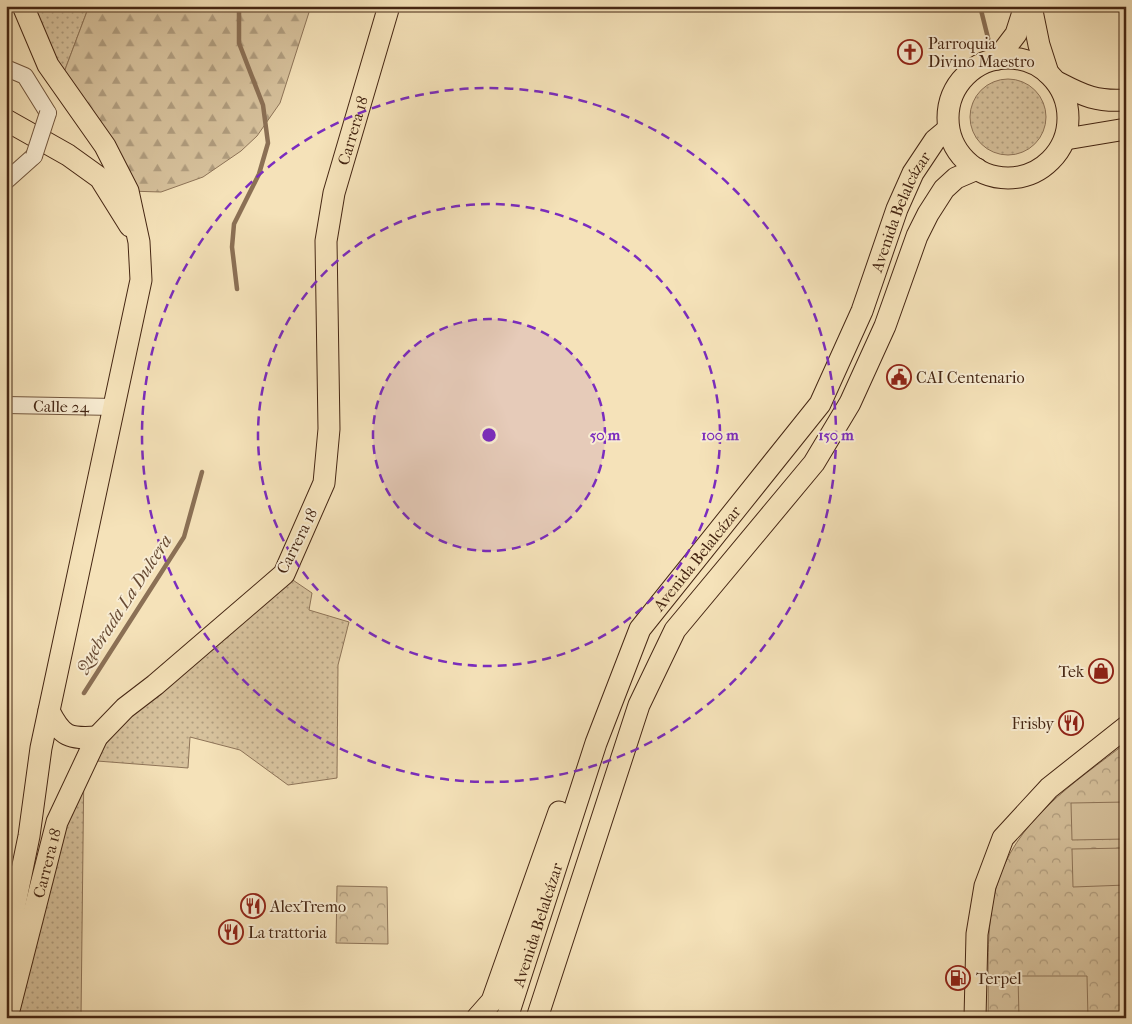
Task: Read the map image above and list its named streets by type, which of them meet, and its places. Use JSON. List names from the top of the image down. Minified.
{"streets":{"main road":["Carrera 18","Avenida Belalcázar"],"street":["Calle 24"]},"crossings":[["Carrera 18","Calle 24"]],"water":["Quebrada La Dulcera"],"places":{"church":["Parroquia Divino Maestro"],"public building":["CAI Centenario"],"shop":["Tek"],"restaurant":["Frisby","AlexTremo","La trattoria"],"fuel station":["Terpel"]},"rings":["50 m","100 m","150 m"]}
